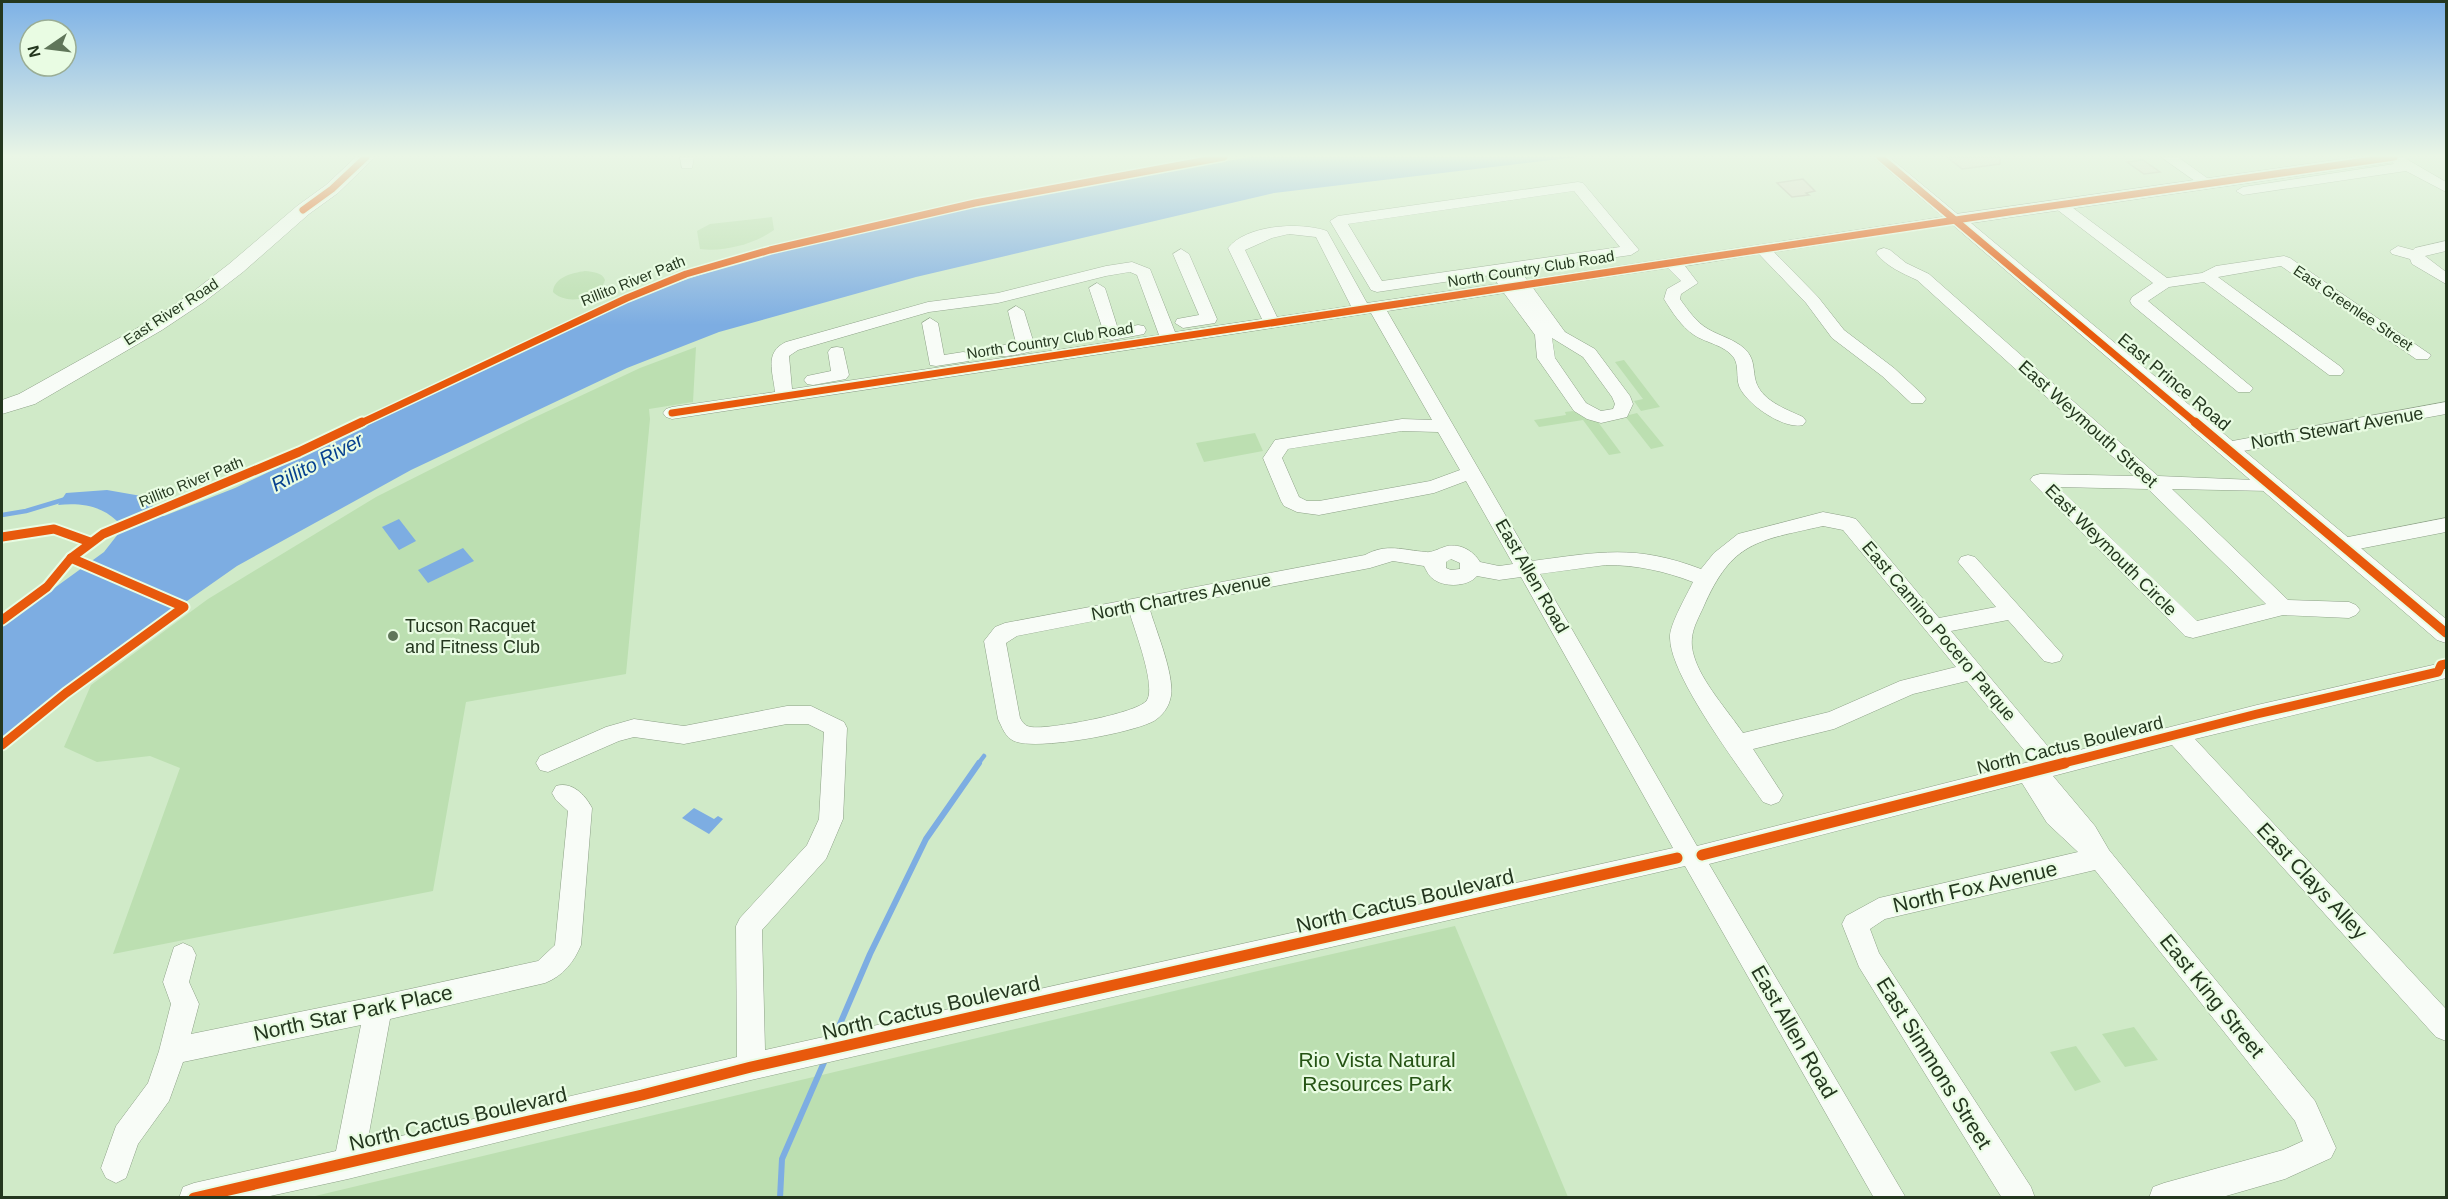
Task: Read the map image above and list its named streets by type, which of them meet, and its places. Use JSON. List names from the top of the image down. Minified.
{"streets":{"main road":["North Country Club Road","East River Road","East Prince Road"],"street":["East Greenlee Street","East Weymouth Street","North Stewart Avenue","East Weymouth Circle","East Allen Road","North Chartres Avenue","East Camino Pocero Parque","North Cactus Boulevard","East Clays Alley","North Fox Avenue","East King Street","North Star Park Place","East Simmons Street"],"cycle path":["Rillito River Path"]},"crossings":[["North Country Club Road","East Prince Road"],["North Country Club Road","East Allen Road"],["East Prince Road","North Stewart Avenue"],["East Weymouth Street","East Weymouth Circle"],["East Allen Road","North Chartres Avenue"],["East Allen Road","North Cactus Boulevard"],["North Chartres Avenue","East Camino Pocero Parque"],["East Camino Pocero Parque","North Cactus Boulevard"],["East Camino Pocero Parque","East King Street"],["North Cactus Boulevard","East Clays Alley"],["North Cactus Boulevard","East King Street"],["North Fox Avenue","East King Street"],["North Fox Avenue","East Simmons Street"]],"water":["Rillito River"],"parks":["Rio Vista Natural Resources Park"],"places":["Tucson Racquet and Fitness Club"],"north":"left"}
